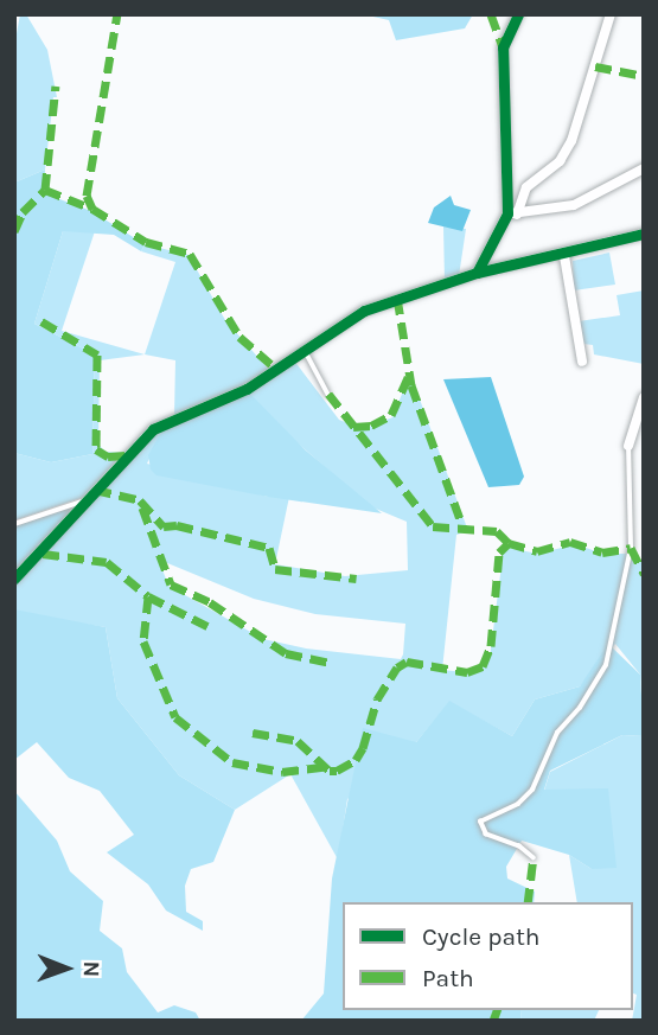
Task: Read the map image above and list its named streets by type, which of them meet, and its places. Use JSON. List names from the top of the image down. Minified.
{"legend":["Cycle path","Path"],"north":"right"}
